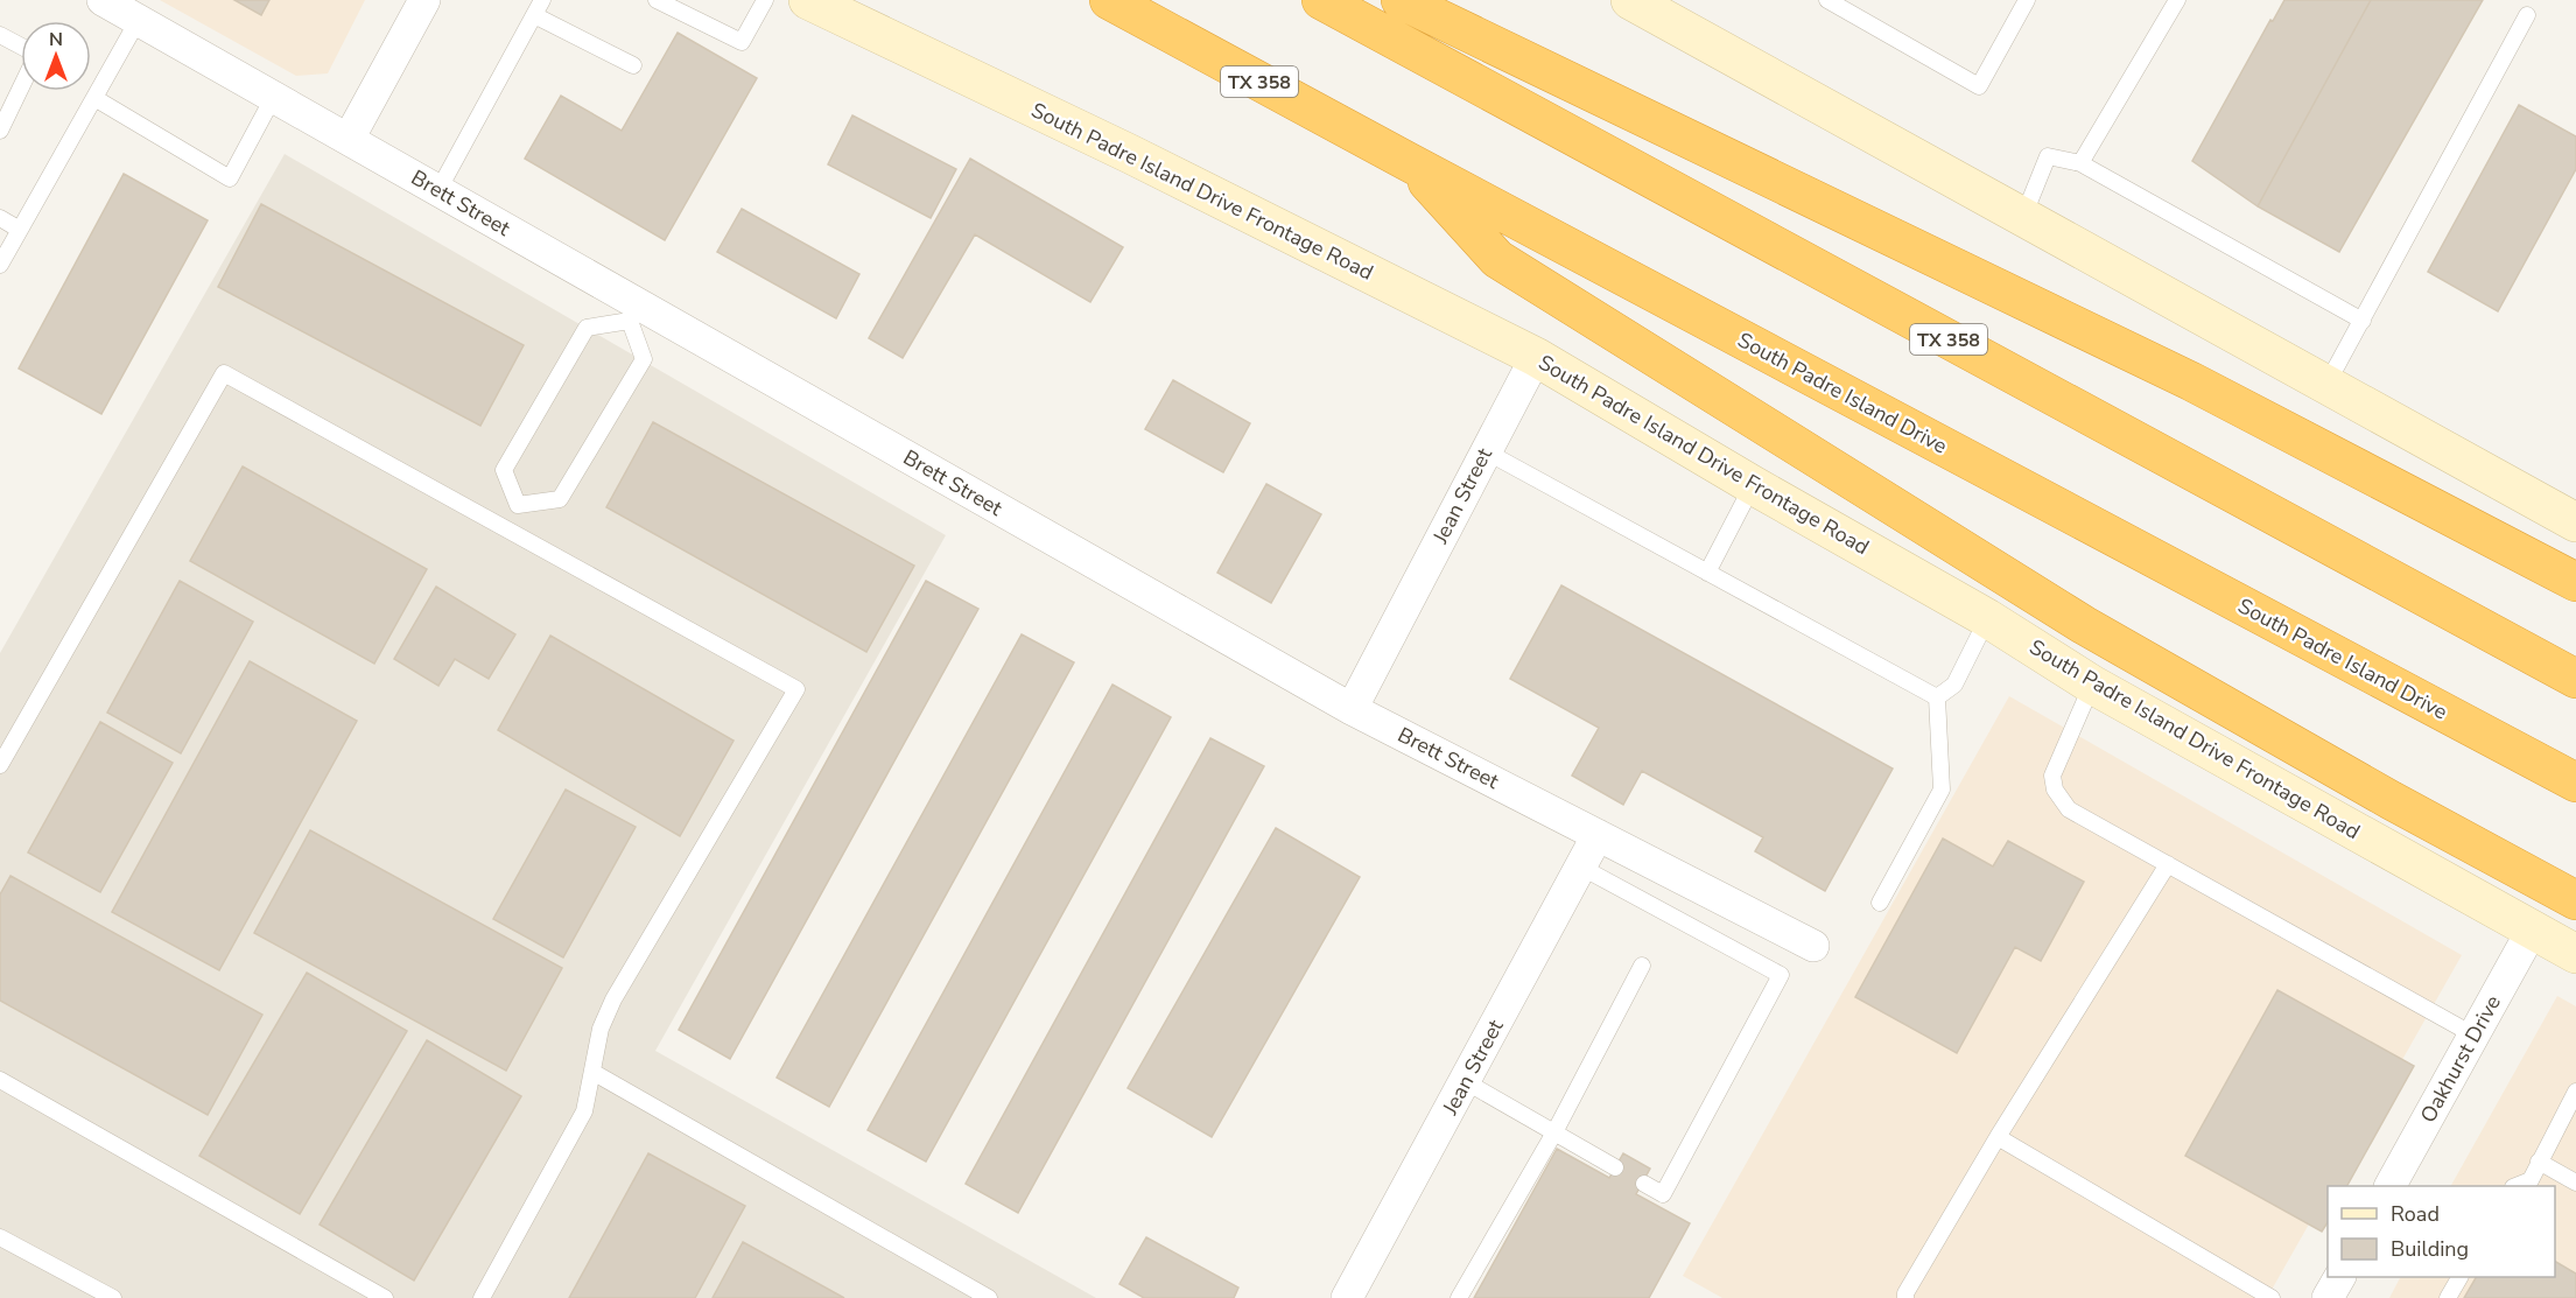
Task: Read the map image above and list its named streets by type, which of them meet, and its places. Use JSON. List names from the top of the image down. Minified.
{"streets":{"highway":["TX 358","South Padre Island Drive"],"main road":["South Padre Island Drive Frontage Road"],"street":["Brett Street","Jean Street","Oakhurst Drive"]},"crossings":[["South Padre Island Drive Frontage Road","Jean Street"],["South Padre Island Drive Frontage Road","Oakhurst Drive"],["Brett Street","Jean Street"]],"legend":["Road","Building"],"north":"top"}
